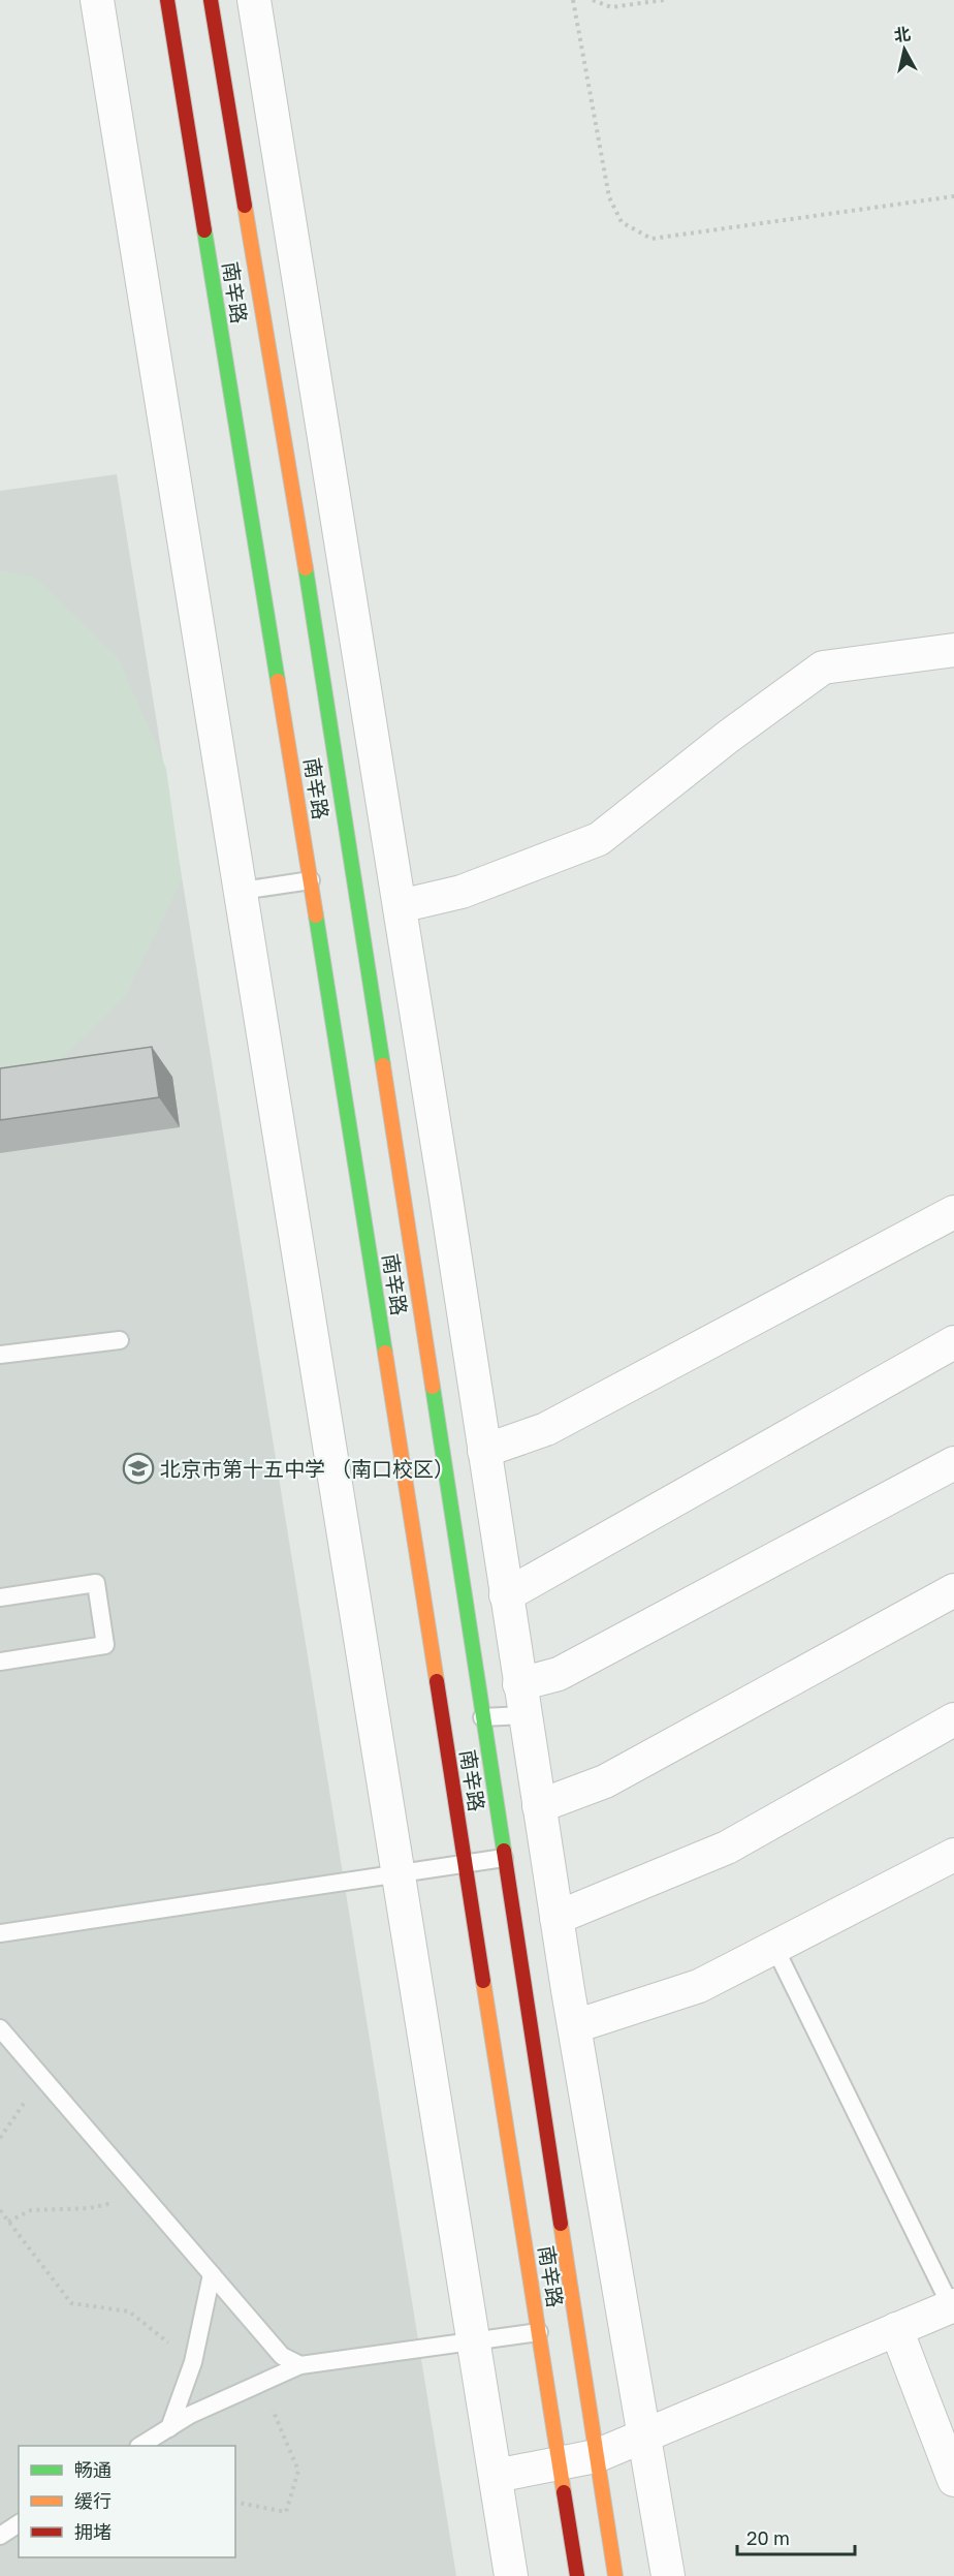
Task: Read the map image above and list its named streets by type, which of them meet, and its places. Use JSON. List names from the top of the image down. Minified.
{"streets":{"main road":["南辛路"]},"places":{"school or university":["北京市第十五中学 （南口校区）"]},"legend":["畅通","缓行","拥堵"],"scale_bar":"20 m","north":"top"}
